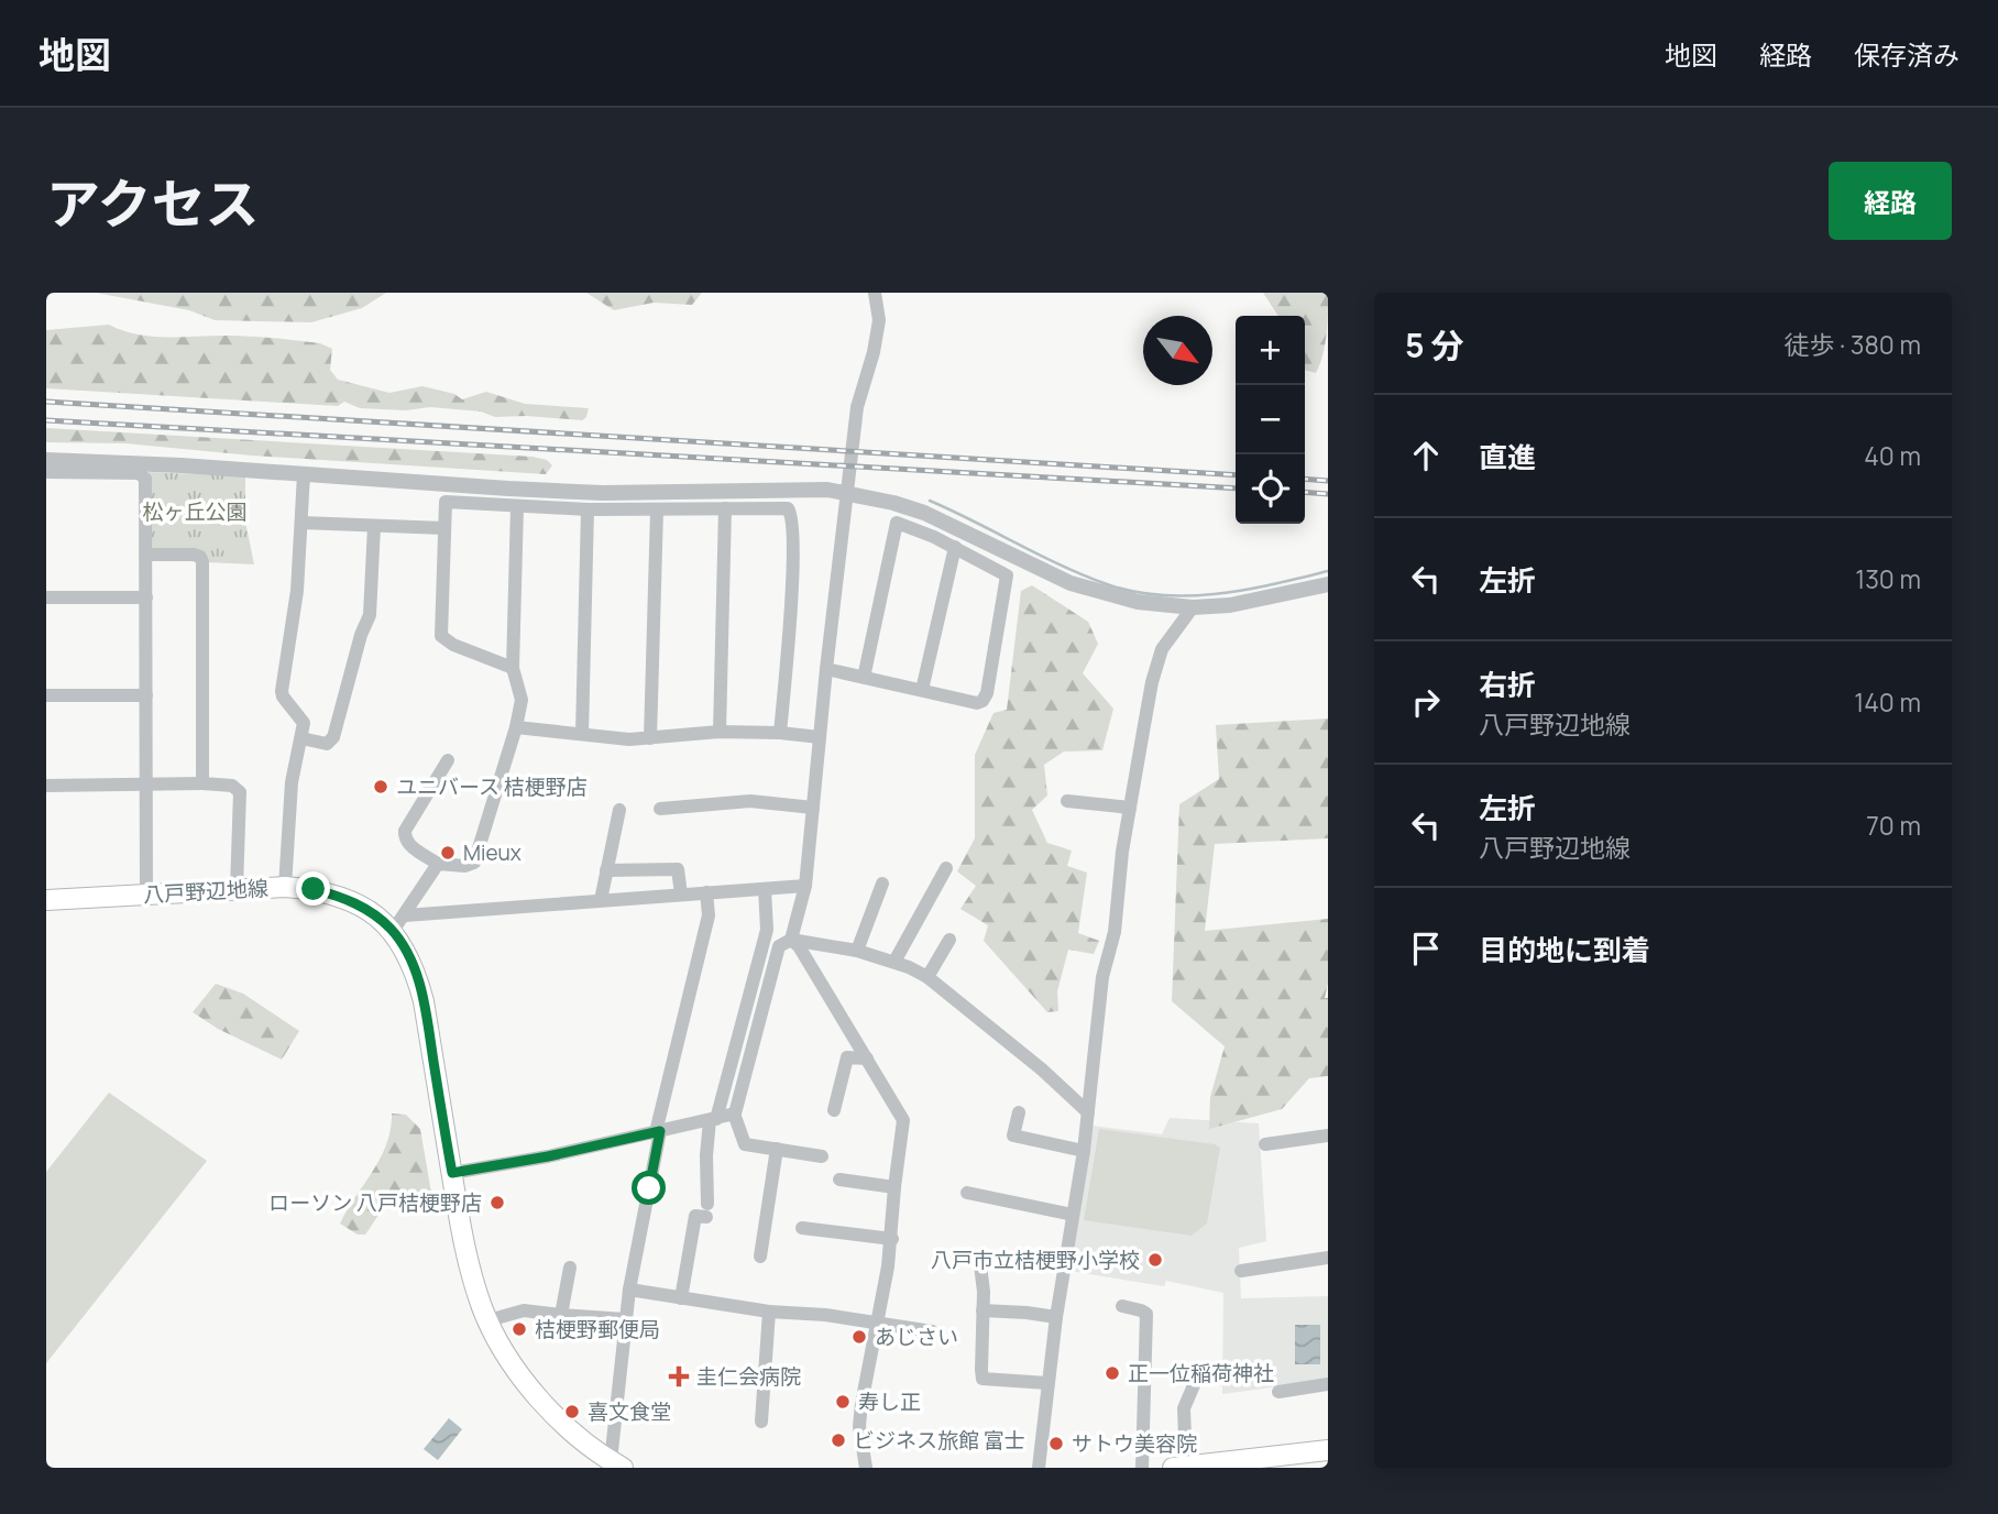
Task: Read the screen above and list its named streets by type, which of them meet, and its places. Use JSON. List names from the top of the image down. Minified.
{"streets":{"main road":["八戸野辺地線"]},"parks":["松ヶ丘公園"],"places":{"other":["ユニバース 桔梗野店","Mieux","ローソン 八戸桔梗野店","八戸市立桔梗野小学校","桔梗野郵便局","あじさい","正一位稲荷神社","寿し正","喜文食堂","ビジネス旅館 富士","サトウ美容院"],"health":["圭仁会病院"]},"north":"bottom right","page":{"header":"地図","nav":["地図","経路","保存済み"],"title":"アクセス","buttons":"経路","heading":["5 分","徒歩 · 380 m"],"map_buttons":["+","−"],"list":[["直進","40 m"],["左折","130 m"],["右折","八戸野辺地線","140 m"],["左折","八戸野辺地線","70 m"],"目的地に到着"]}}
